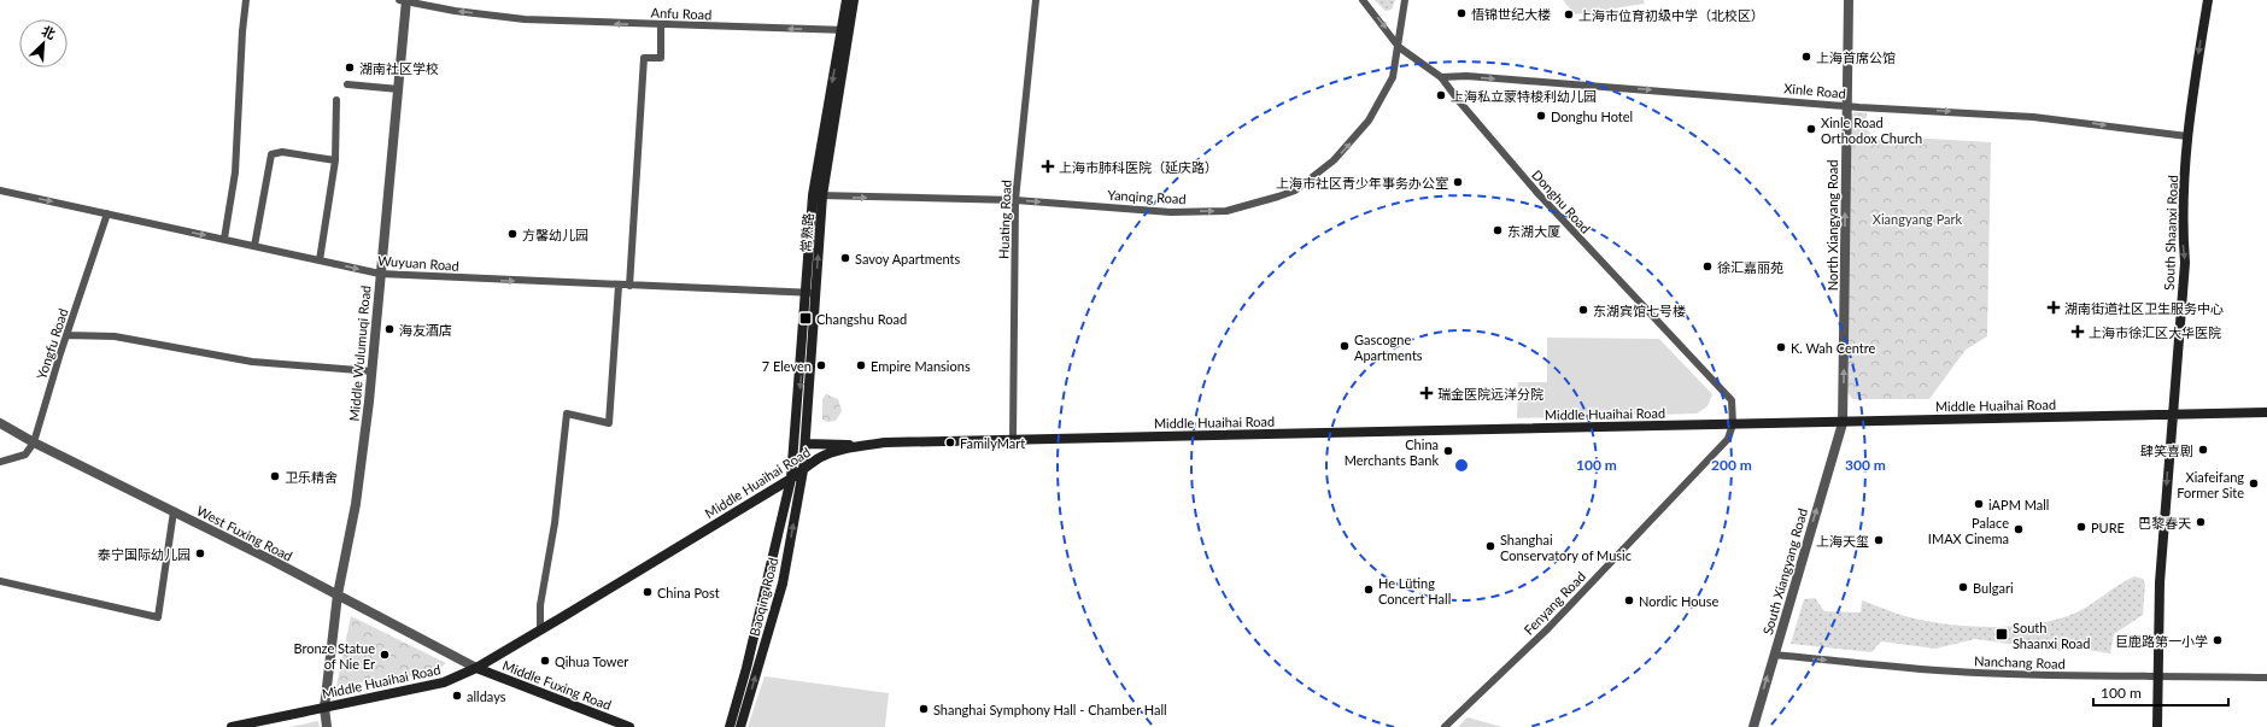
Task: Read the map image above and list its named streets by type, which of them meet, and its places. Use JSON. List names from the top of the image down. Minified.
{"streets":{"main road":["South Shaanxi Road","Middle Huaihai Road","Baoqing Road","Middle Fuxing Road"],"street":["Anfu Road","Xinle Road","Yanqing Road","Donghu Road","Huating Road","North Xiangyang Road","Wuyuan Road","Yongfu Road","Middle Wulumuqi Road","West Fuxing Road","South Xiangyang Road","Fenyang Road","Nanchang Road"]},"crossings":[["Anfu Road","Middle Wulumuqi Road"],["Xinle Road","Donghu Road"],["Xinle Road","North Xiangyang Road"],["Xinle Road","South Shaanxi Road"],["Yanqing Road","Donghu Road"],["Yanqing Road","Huating Road"],["Donghu Road","Middle Huaihai Road"],["Donghu Road","Fenyang Road"],["Huating Road","Middle Huaihai Road"],["North Xiangyang Road","Middle Huaihai Road"],["North Xiangyang Road","South Xiangyang Road"],["South Shaanxi Road","Middle Huaihai Road"],["South Shaanxi Road","Nanchang Road"],["Wuyuan Road","Yongfu Road"],["Wuyuan Road","Middle Wulumuqi Road"],["Yongfu Road","West Fuxing Road"],["Middle Wulumuqi Road","Middle Huaihai Road"],["Middle Wulumuqi Road","West Fuxing Road"],["Middle Huaihai Road","West Fuxing Road"],["Middle Huaihai Road","South Xiangyang Road"],["Middle Huaihai Road","Baoqing Road"],["Middle Huaihai Road","Fenyang Road"],["Middle Huaihai Road","Middle Fuxing Road"],["West Fuxing Road","Middle Fuxing Road"],["South Xiangyang Road","Nanchang Road"]],"one_way":["Anfu Road","Xinle Road","Yanqing Road","North Xiangyang Road","South Shaanxi Road","Wuyuan Road","South Xiangyang Road","Nanchang Road"],"parks":["Xiangyang Park"],"places":{"other":["悟锦世纪大楼","上海市位育初级中学（北校区）","上海首席公馆","湖南社区学校","上海私立蒙特梭利幼儿园","Donghu Hotel","Xinle Road Orthodox Church","上海市社区青少年事务办公室","东湖大厦","方馨幼儿园","Savoy Apartments","徐汇嘉丽苑","东湖宾馆七号楼","海友酒店","Gascogne Apartments","K. Wah Centre","7 Eleven","Empire Mansions","FamilyMart","肆笑喜剧","China Merchants Bank","卫乐精舍","Xiafeifang Former Site","iAPM Mall","巴黎春天","PURE","Palace IMAX Cinema","上海天玺","Shanghai Conservatory of Music","泰宁国际幼儿园","Bulgari","He Lüting Concert Hall","China Post","Nordic House","巨鹿路第一小学","Bronze Statue of Nie Er","Qihua Tower","alldays","Shanghai Symphony Hall - Chamber Hall"],"health":["上海市肺科医院（延庆路）","湖南街道社区卫生服务中心","上海市徐汇区大华医院","瑞金医院远洋分院"],"transit":["Changshu Road","South Shaanxi Road"]},"scale_bar":"100 m","north":"top right","rings":["100 m","200 m","300 m"]}
